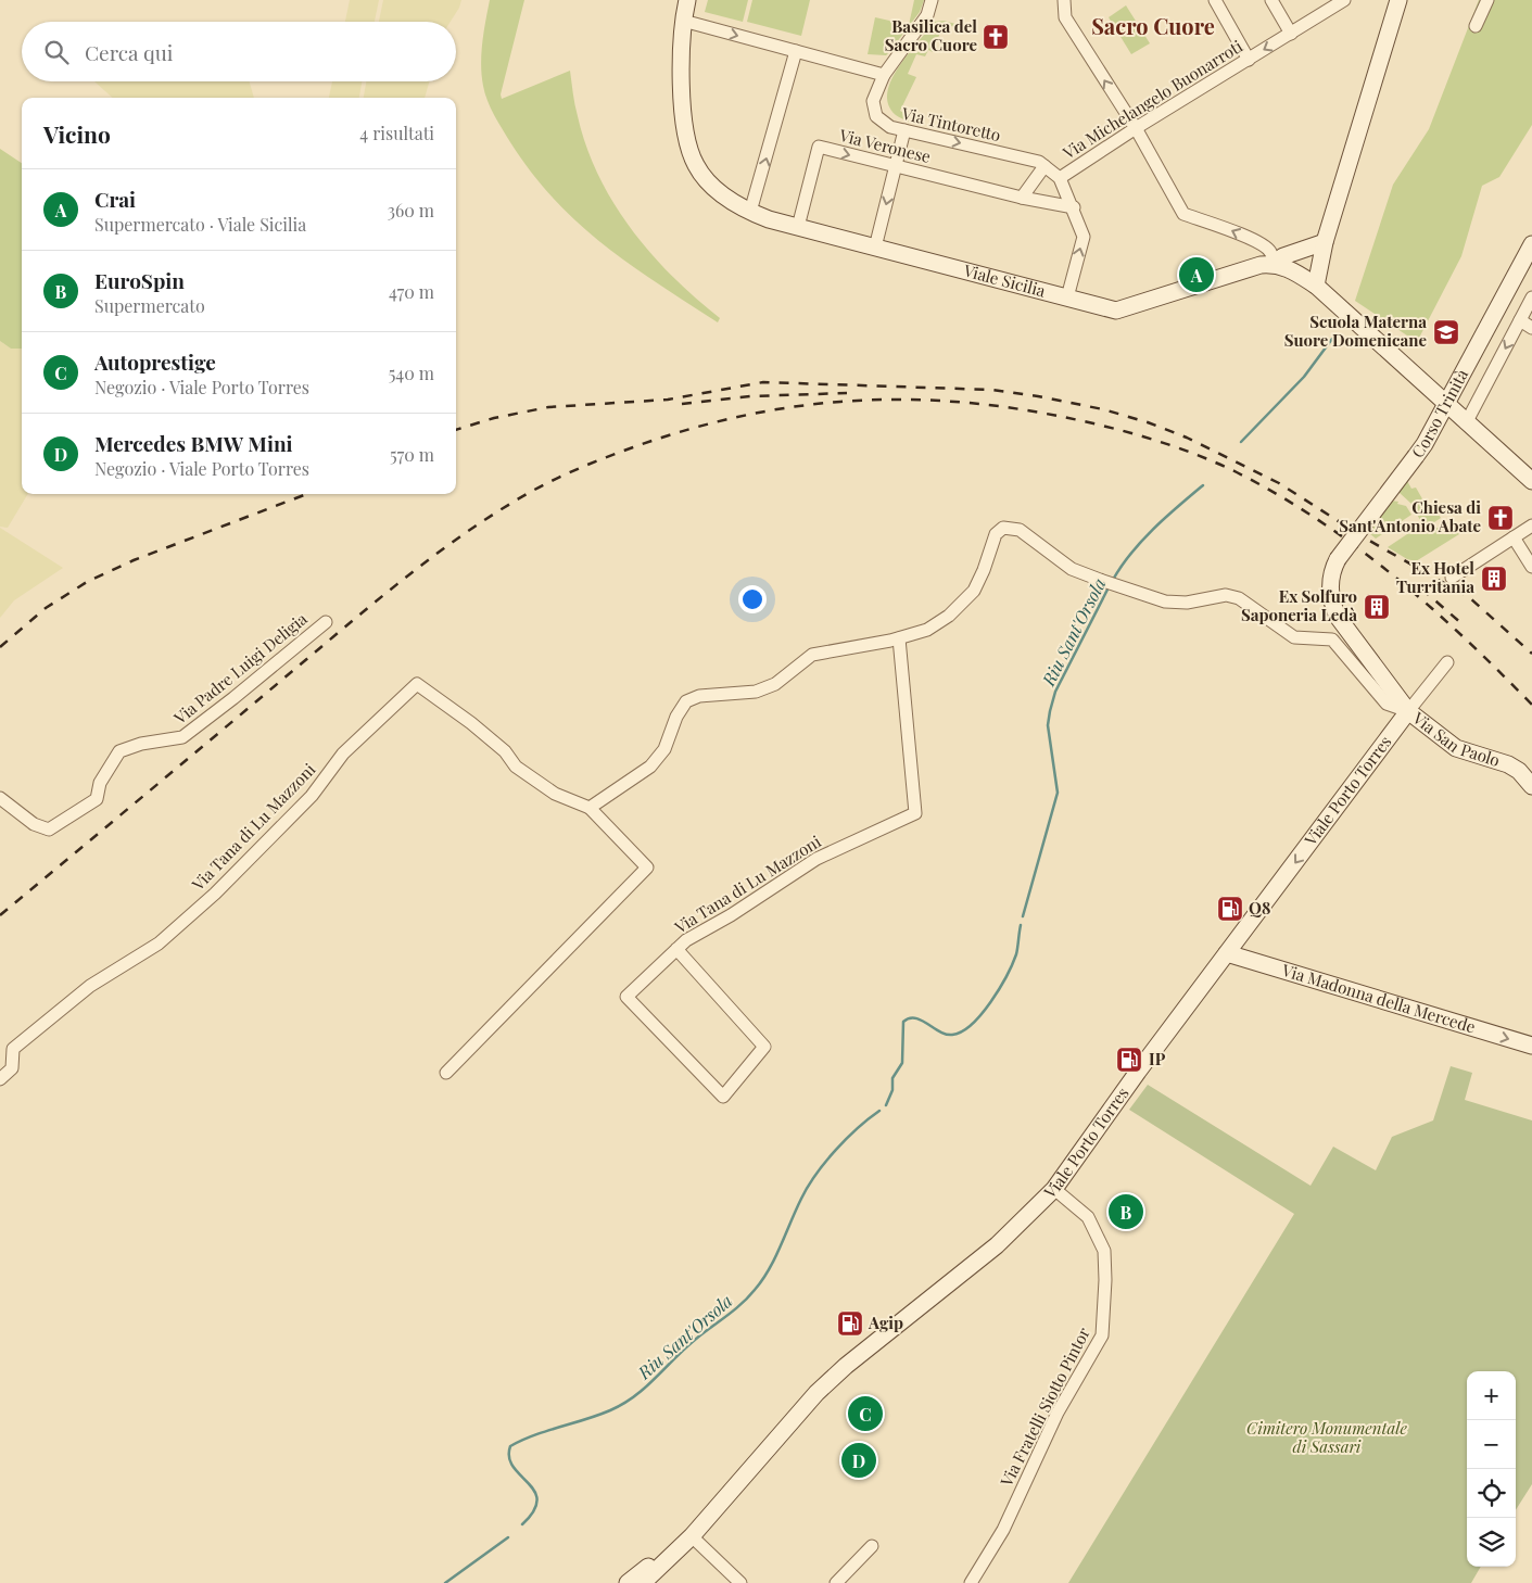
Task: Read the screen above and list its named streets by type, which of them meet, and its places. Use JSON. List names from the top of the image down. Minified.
{"streets":{"main road":["Viale Sicilia","Corso Trinità","Via San Paolo","Viale Porto Torres","Via Madonna della Mercede"],"street":["Via Michelangelo Buonarroti","Via Tintoretto","Via Veronese","Via Padre Luigi Deligia","Via Tana di Lu Mazzoni","Via Fratelli Siotto Pintor"]},"crossings":[["Via Michelangelo Buonarroti","Via Tintoretto"],["Via Michelangelo Buonarroti","Via Veronese"],["Via Michelangelo Buonarroti","Viale Sicilia"],["Via Veronese","Viale Sicilia"],["Corso Trinità","Via San Paolo"],["Corso Trinità","Viale Porto Torres"],["Via San Paolo","Viale Porto Torres"],["Viale Porto Torres","Via Madonna della Mercede"],["Viale Porto Torres","Via Fratelli Siotto Pintor"]],"one_way":["Via Tintoretto","Via Madonna della Mercede"],"districts":["Sacro Cuore"],"water":["Riu Sant'Orsola"],"parks":["Cimitero Monumentale di Sassari"],"places":{"church":["Basilica del Sacro Cuore","Chiesa di Sant'Antonio Abate"],"school or university":["Scuola Materna Suore Domenicane"],"building":["Ex Hotel Turritania","Ex Solfuro Saponeria Ledà"],"fuel station":["Q8","IP","Agip"]},"page":{"search":"Cerca qui","heading":["Vicino","4 risultati"],"list":[{"mark":"A","name":"Crai","note":"Supermercato · Viale Sicilia","value":"360 m"},{"mark":"B","name":"EuroSpin","note":"Supermercato","value":"470 m"},{"mark":"C","name":"Autoprestige","note":"Negozio · Viale Porto Torres","value":"540 m"},{"mark":"D","name":"Mercedes BMW Mini","note":"Negozio · Viale Porto Torres","value":"570 m"}],"pins":["A","B","C","D"],"map_buttons":["+","−"]}}
